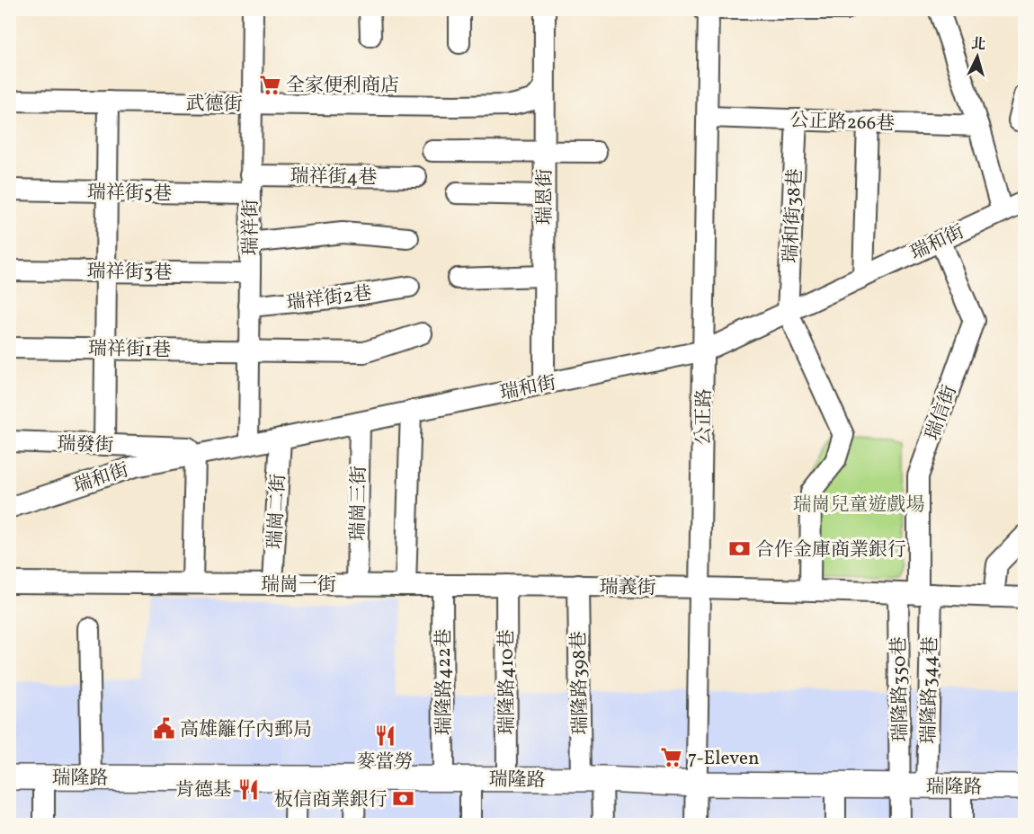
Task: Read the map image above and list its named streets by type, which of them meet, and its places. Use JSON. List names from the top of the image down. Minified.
{"streets":{"street":["武德街","公正路266巷","瑞祥街4巷","瑞祥街5巷","瑞恩街","瑞和街38巷","瑞祥街","瑞和街","瑞祥街3巷","瑞祥街2巷","瑞祥街1巷","瑞信街","公正路","瑞發街","瑞崗三街","瑞崗二街","瑞崗一街","瑞義街","瑞隆路422巷","瑞隆路410巷","瑞隆路398巷","瑞隆路350巷","瑞隆路344巷","瑞隆路"]},"crossings":[["武德街","瑞恩街"],["武德街","瑞祥街"],["公正路266巷","瑞和街38巷"],["公正路266巷","公正路"],["瑞祥街4巷","瑞祥街5巷"],["瑞祥街4巷","瑞祥街"],["瑞祥街5巷","瑞祥街"],["瑞恩街","瑞和街"],["瑞和街38巷","瑞和街"],["瑞祥街","瑞和街"],["瑞祥街","瑞祥街3巷"],["瑞祥街","瑞祥街2巷"],["瑞祥街","瑞祥街1巷"],["瑞和街","瑞信街"],["瑞和街","公正路"],["瑞和街","瑞發街"],["瑞和街","瑞崗三街"],["瑞和街","瑞崗二街"],["瑞信街","瑞義街"],["瑞信街","瑞隆路350巷"],["瑞信街","瑞隆路344巷"],["公正路","瑞義街"],["公正路","瑞隆路"],["瑞崗三街","瑞崗一街"],["瑞崗二街","瑞崗一街"],["瑞崗一街","瑞義街"],["瑞義街","瑞隆路422巷"],["瑞義街","瑞隆路410巷"],["瑞義街","瑞隆路398巷"],["瑞義街","瑞隆路350巷"],["瑞義街","瑞隆路344巷"],["瑞隆路422巷","瑞隆路"],["瑞隆路410巷","瑞隆路"],["瑞隆路398巷","瑞隆路"],["瑞隆路350巷","瑞隆路344巷"],["瑞隆路350巷","瑞隆路"],["瑞隆路344巷","瑞隆路"]],"parks":["瑞崗兒童遊戲場"],"places":{"supermarket":["全家便利商店","7-Eleven"],"bank":["合作金庫商業銀行","板信商業銀行"],"public building":["高雄籬仔內郵局"],"restaurant":["麥當勞","肯德基"]},"north":"top"}
